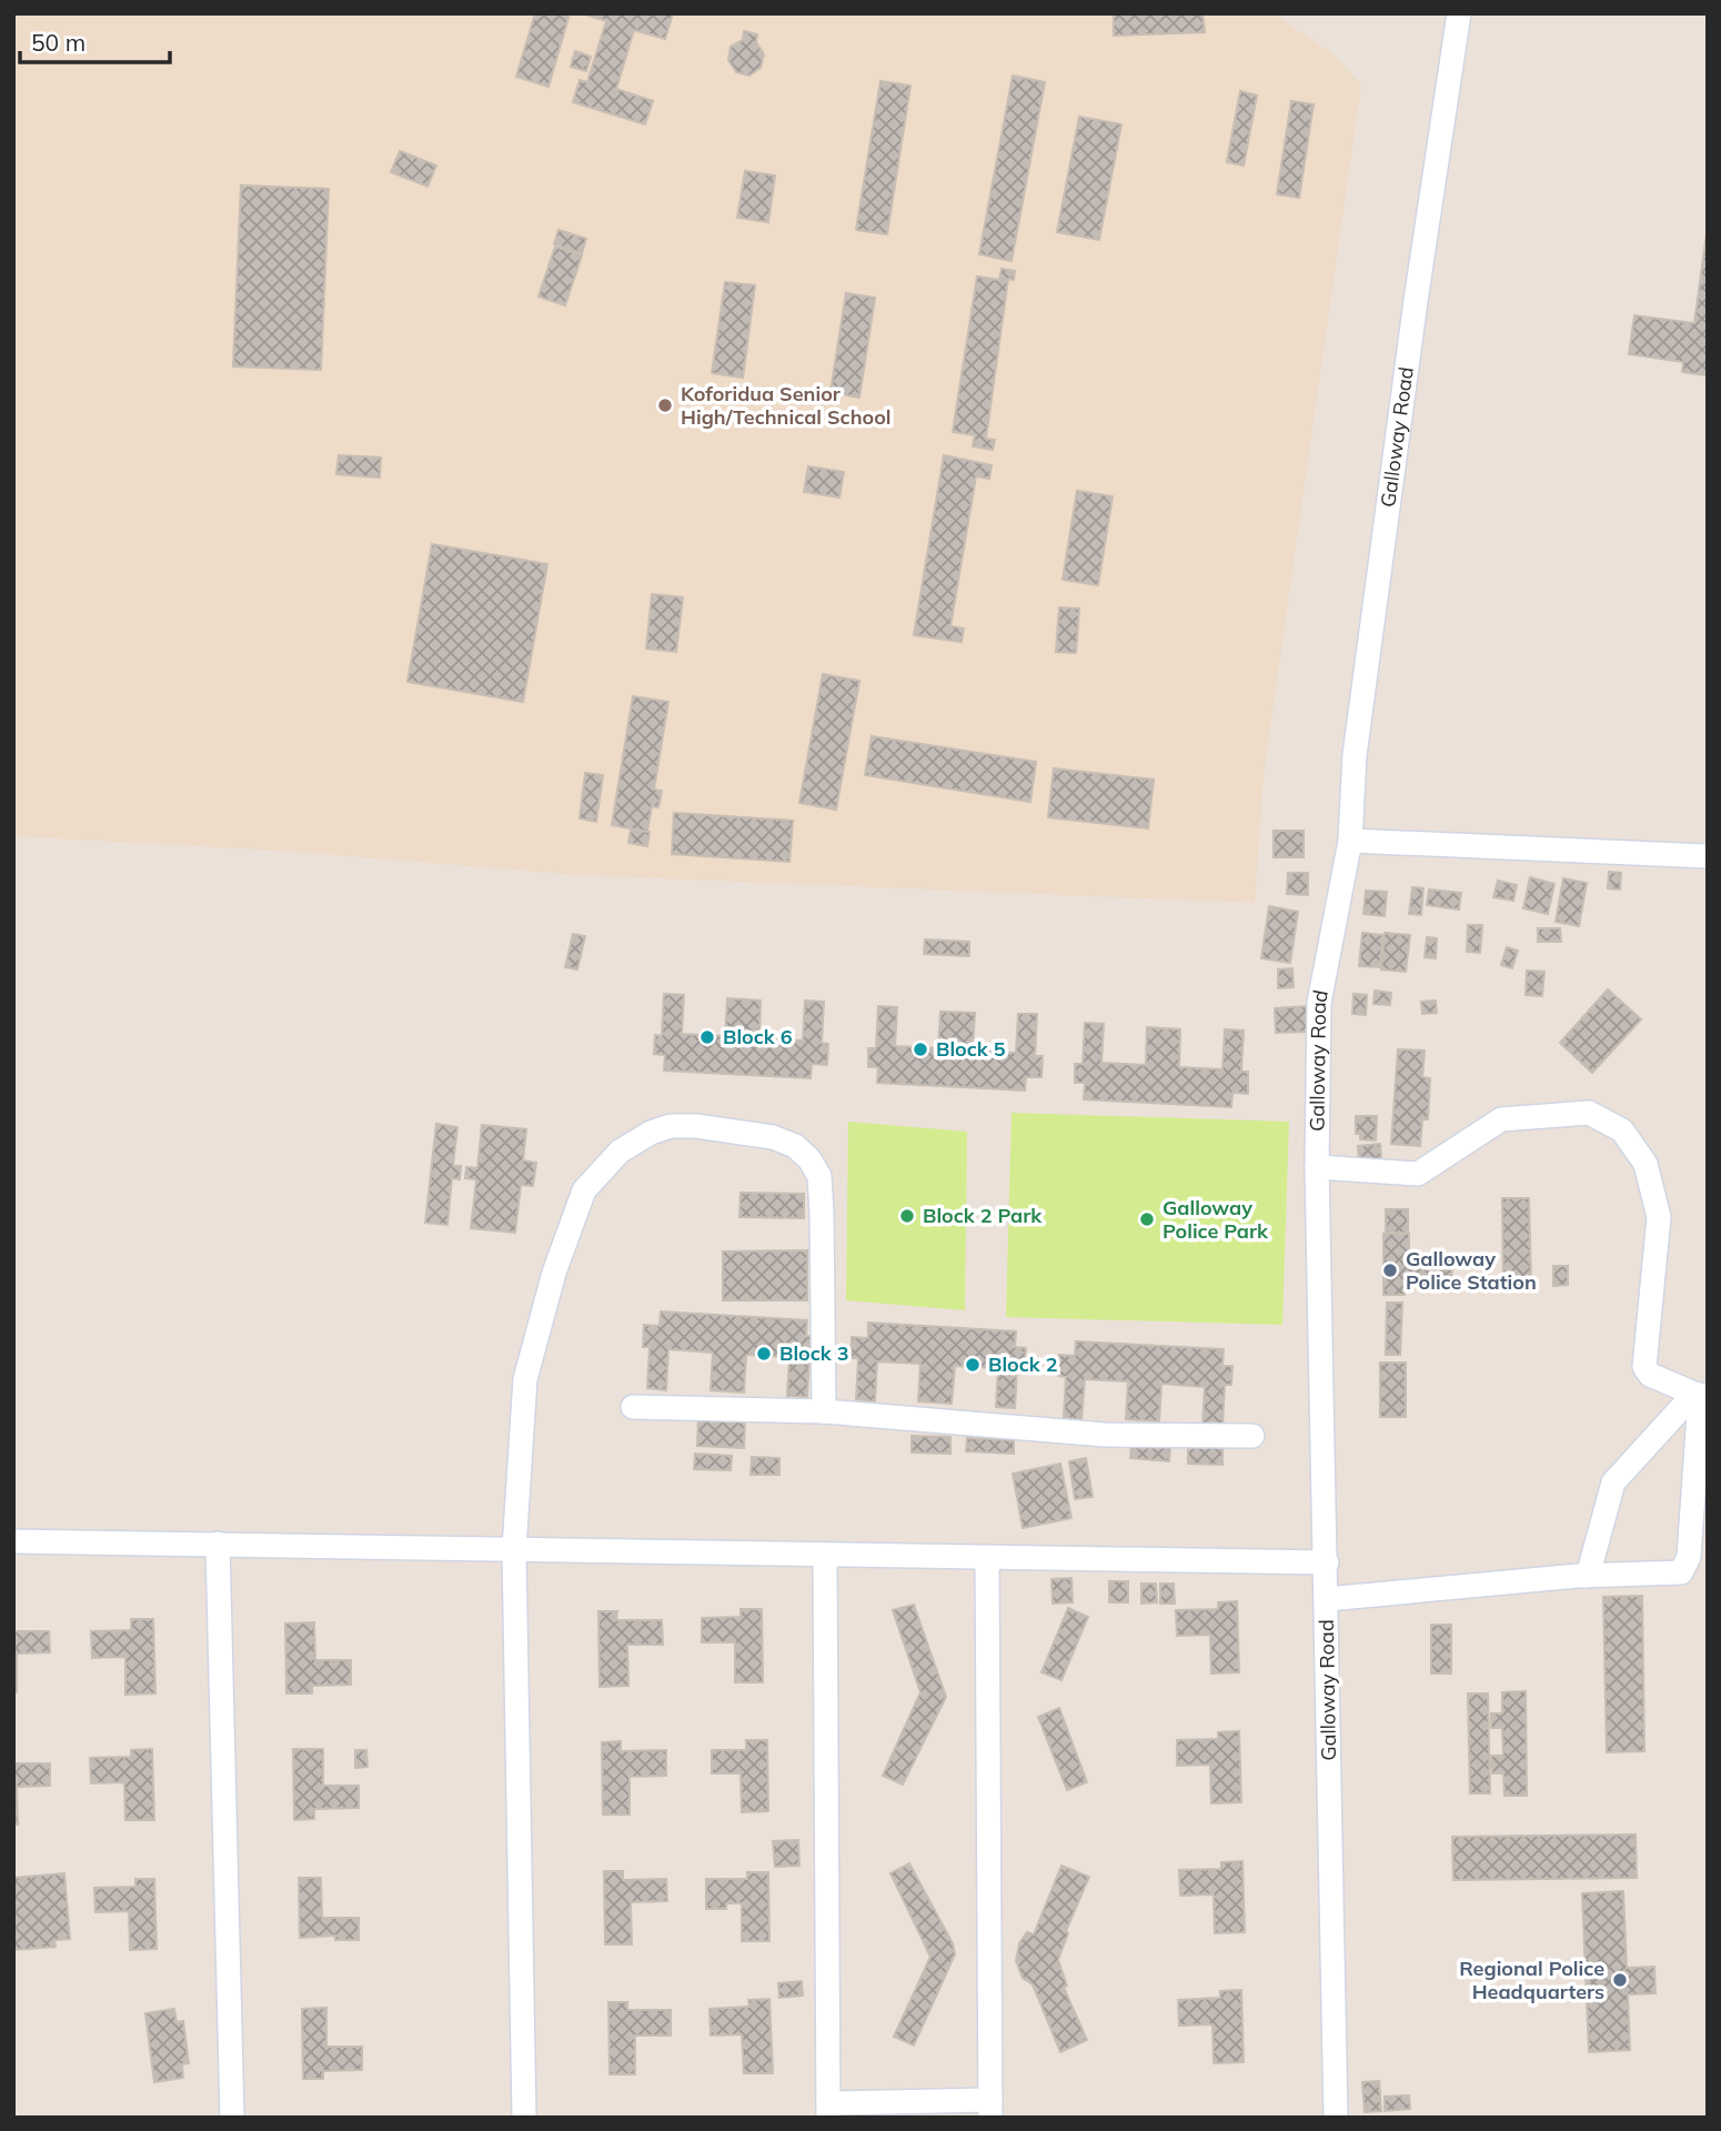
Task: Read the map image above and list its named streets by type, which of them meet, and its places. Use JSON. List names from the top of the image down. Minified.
{"streets":{"street":["Galloway Road"]},"places":["Koforidua Senior High/Technical School","Block 6","Block 5","Block 2 Park","Galloway Police Park","Galloway Police Station","Block 3","Block 2","Regional Police Headquarters"],"scale_bar":"50 m"}
